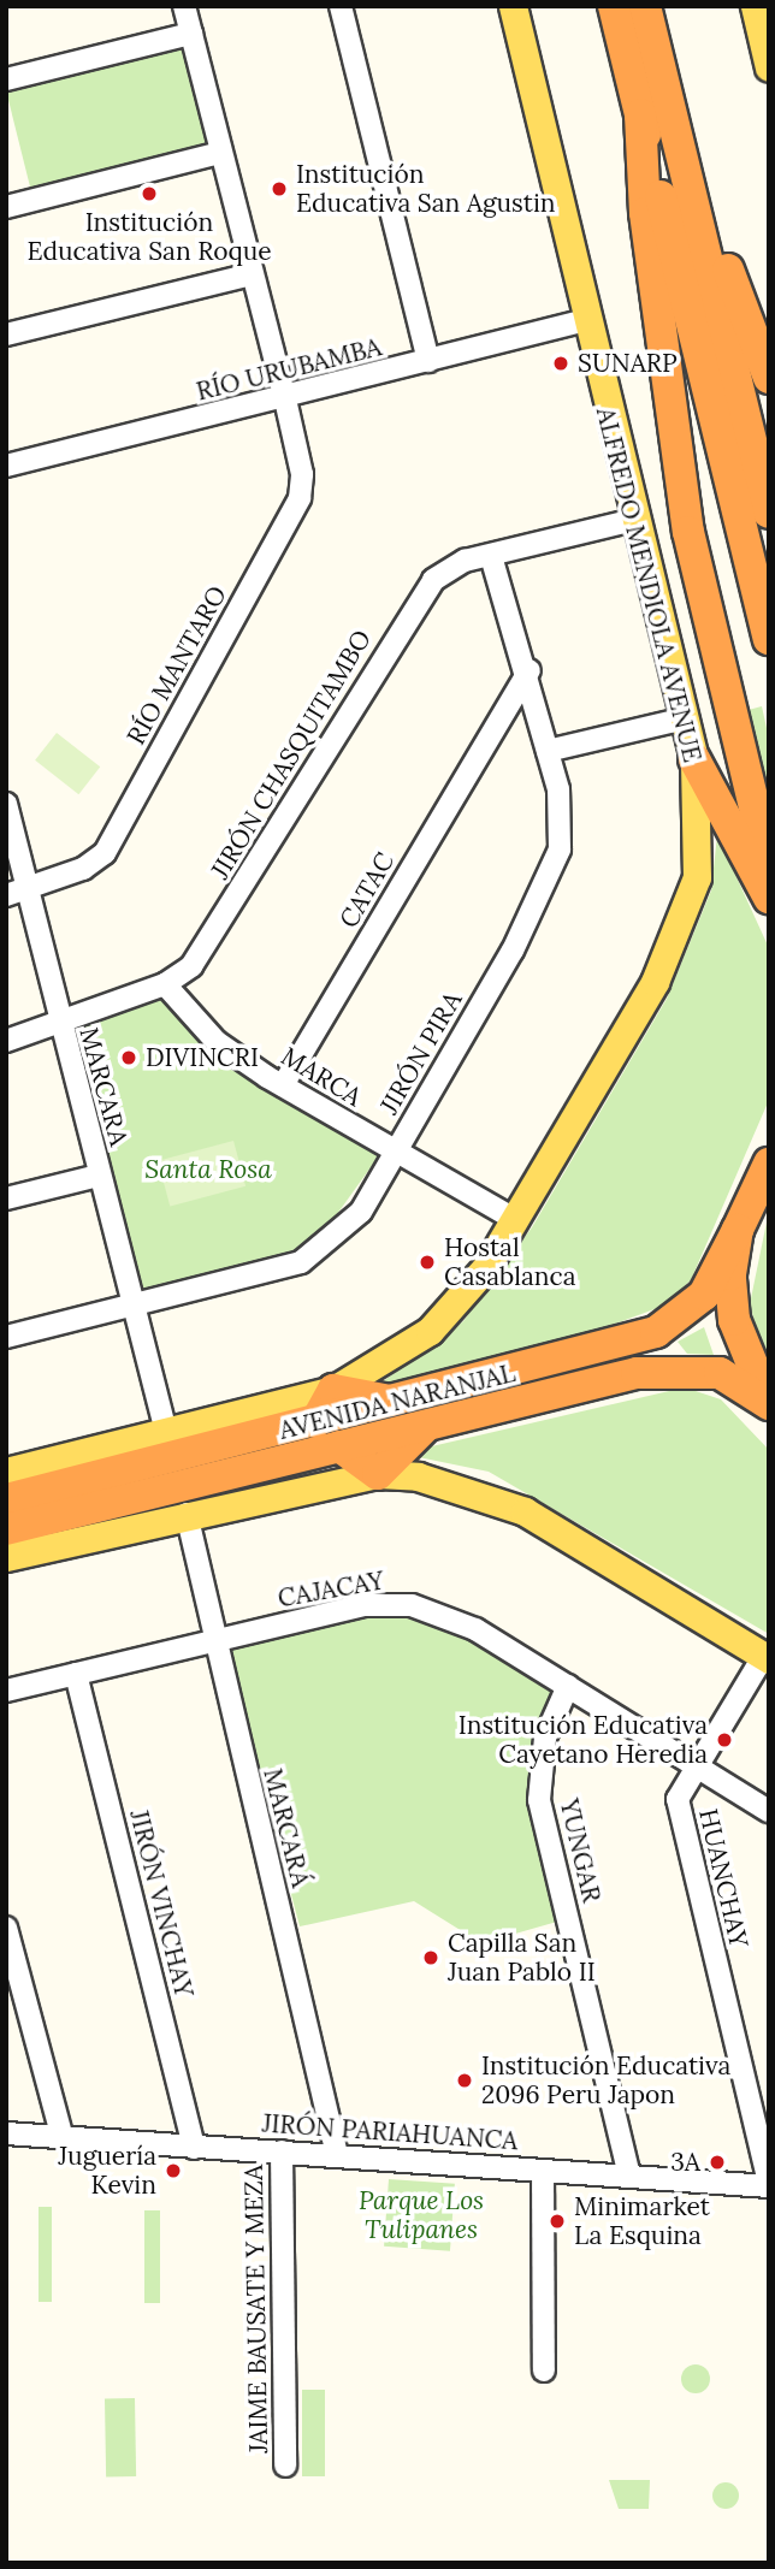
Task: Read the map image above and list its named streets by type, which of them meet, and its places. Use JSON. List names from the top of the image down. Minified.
{"streets":{"highway":["AVENIDA NARANJAL"],"main road":["ALFREDO MENDIOLA AVENUE"],"street":["RÍO URUBAMBA","RÍO MANTARO","JIRÓN CHASQUITAMBO","CATAC","JIRÓN PIRA","MARCA","MARCARA","CAJACAY","MARCARÁ","YUNGAR","HUANCHAY","JIRÓN VINCHAY","JIRÓN PARIAHUANCA","JAIME BAUSATE Y MEZA"]},"crossings":[["RÍO URUBAMBA","ALFREDO MENDIOLA AVENUE"],["RÍO URUBAMBA","RÍO MANTARO"],["ALFREDO MENDIOLA AVENUE","JIRÓN CHASQUITAMBO"],["ALFREDO MENDIOLA AVENUE","MARCA"],["ALFREDO MENDIOLA AVENUE","AVENIDA NARANJAL"],["RÍO MANTARO","MARCARA"],["JIRÓN CHASQUITAMBO","JIRÓN PIRA"],["JIRÓN CHASQUITAMBO","MARCA"],["JIRÓN CHASQUITAMBO","MARCARA"],["CATAC","JIRÓN PIRA"],["CATAC","MARCA"],["JIRÓN PIRA","MARCA"],["JIRÓN PIRA","MARCARA"],["MARCARA","AVENIDA NARANJAL"],["CAJACAY","MARCARÁ"],["CAJACAY","YUNGAR"],["CAJACAY","HUANCHAY"],["CAJACAY","JIRÓN VINCHAY"],["MARCARÁ","JIRÓN PARIAHUANCA"],["YUNGAR","JIRÓN PARIAHUANCA"],["HUANCHAY","JIRÓN PARIAHUANCA"],["JIRÓN VINCHAY","JIRÓN PARIAHUANCA"],["JIRÓN PARIAHUANCA","JAIME BAUSATE Y MEZA"]],"parks":["Santa Rosa","Parque Los Tulipanes"],"places":["Institución Educativa San Agustin","Institución Educativa San Roque","SUNARP","DIVINCRI","Hostal Casablanca","Institución Educativa Cayetano Heredia","Capilla San Juan Pablo II","Institución Educativa 2096 Peru Japon","3A","Juguería Kevin","Minimarket La Esquina"]}
